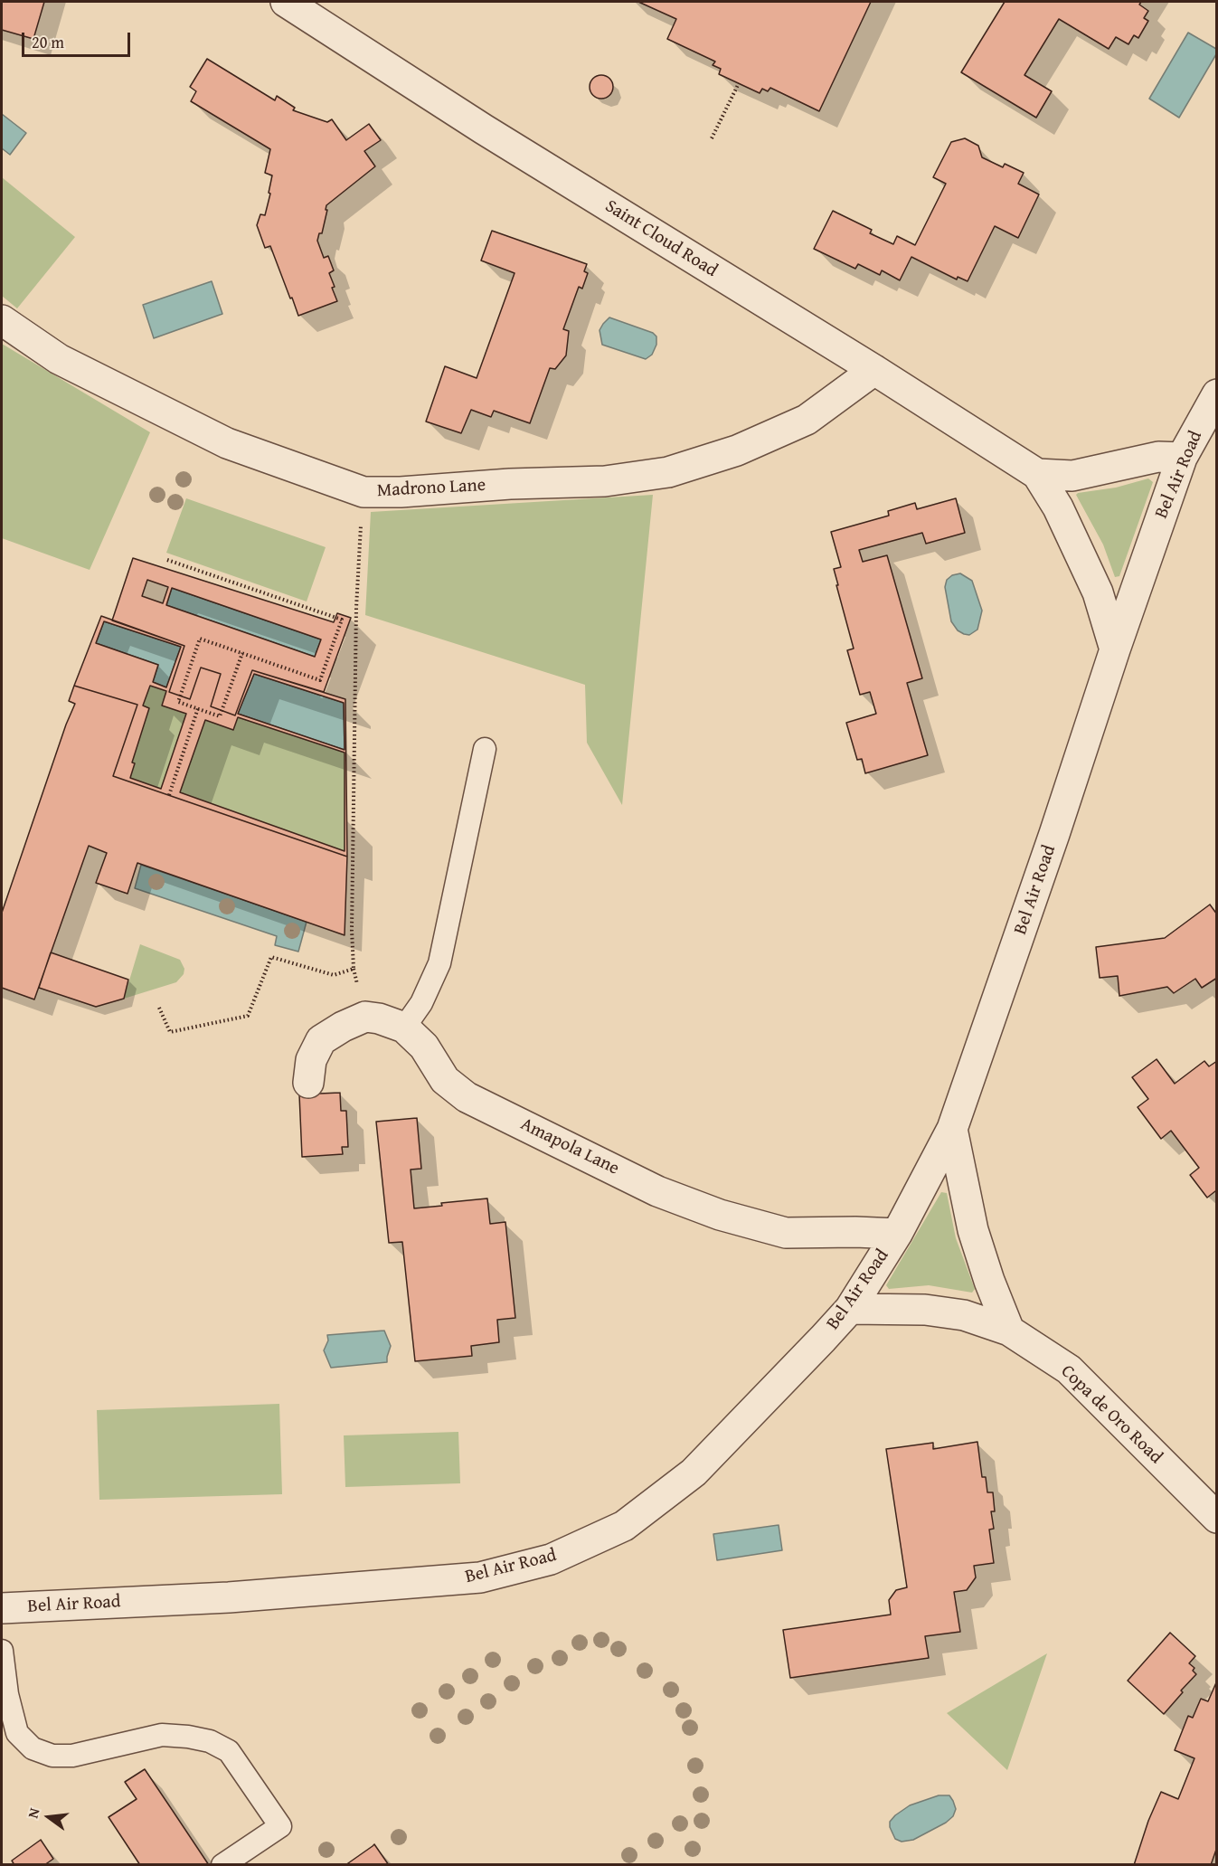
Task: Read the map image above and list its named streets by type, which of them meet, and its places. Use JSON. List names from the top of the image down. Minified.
{"streets":{"street":["Saint Cloud Road","Bel Air Road","Madrono Lane","Amapola Lane","Copa de Oro Road"]},"crossings":[["Saint Cloud Road","Bel Air Road"],["Saint Cloud Road","Madrono Lane"],["Bel Air Road","Amapola Lane"],["Bel Air Road","Copa de Oro Road"]],"scale_bar":"20 m","north":"left"}
